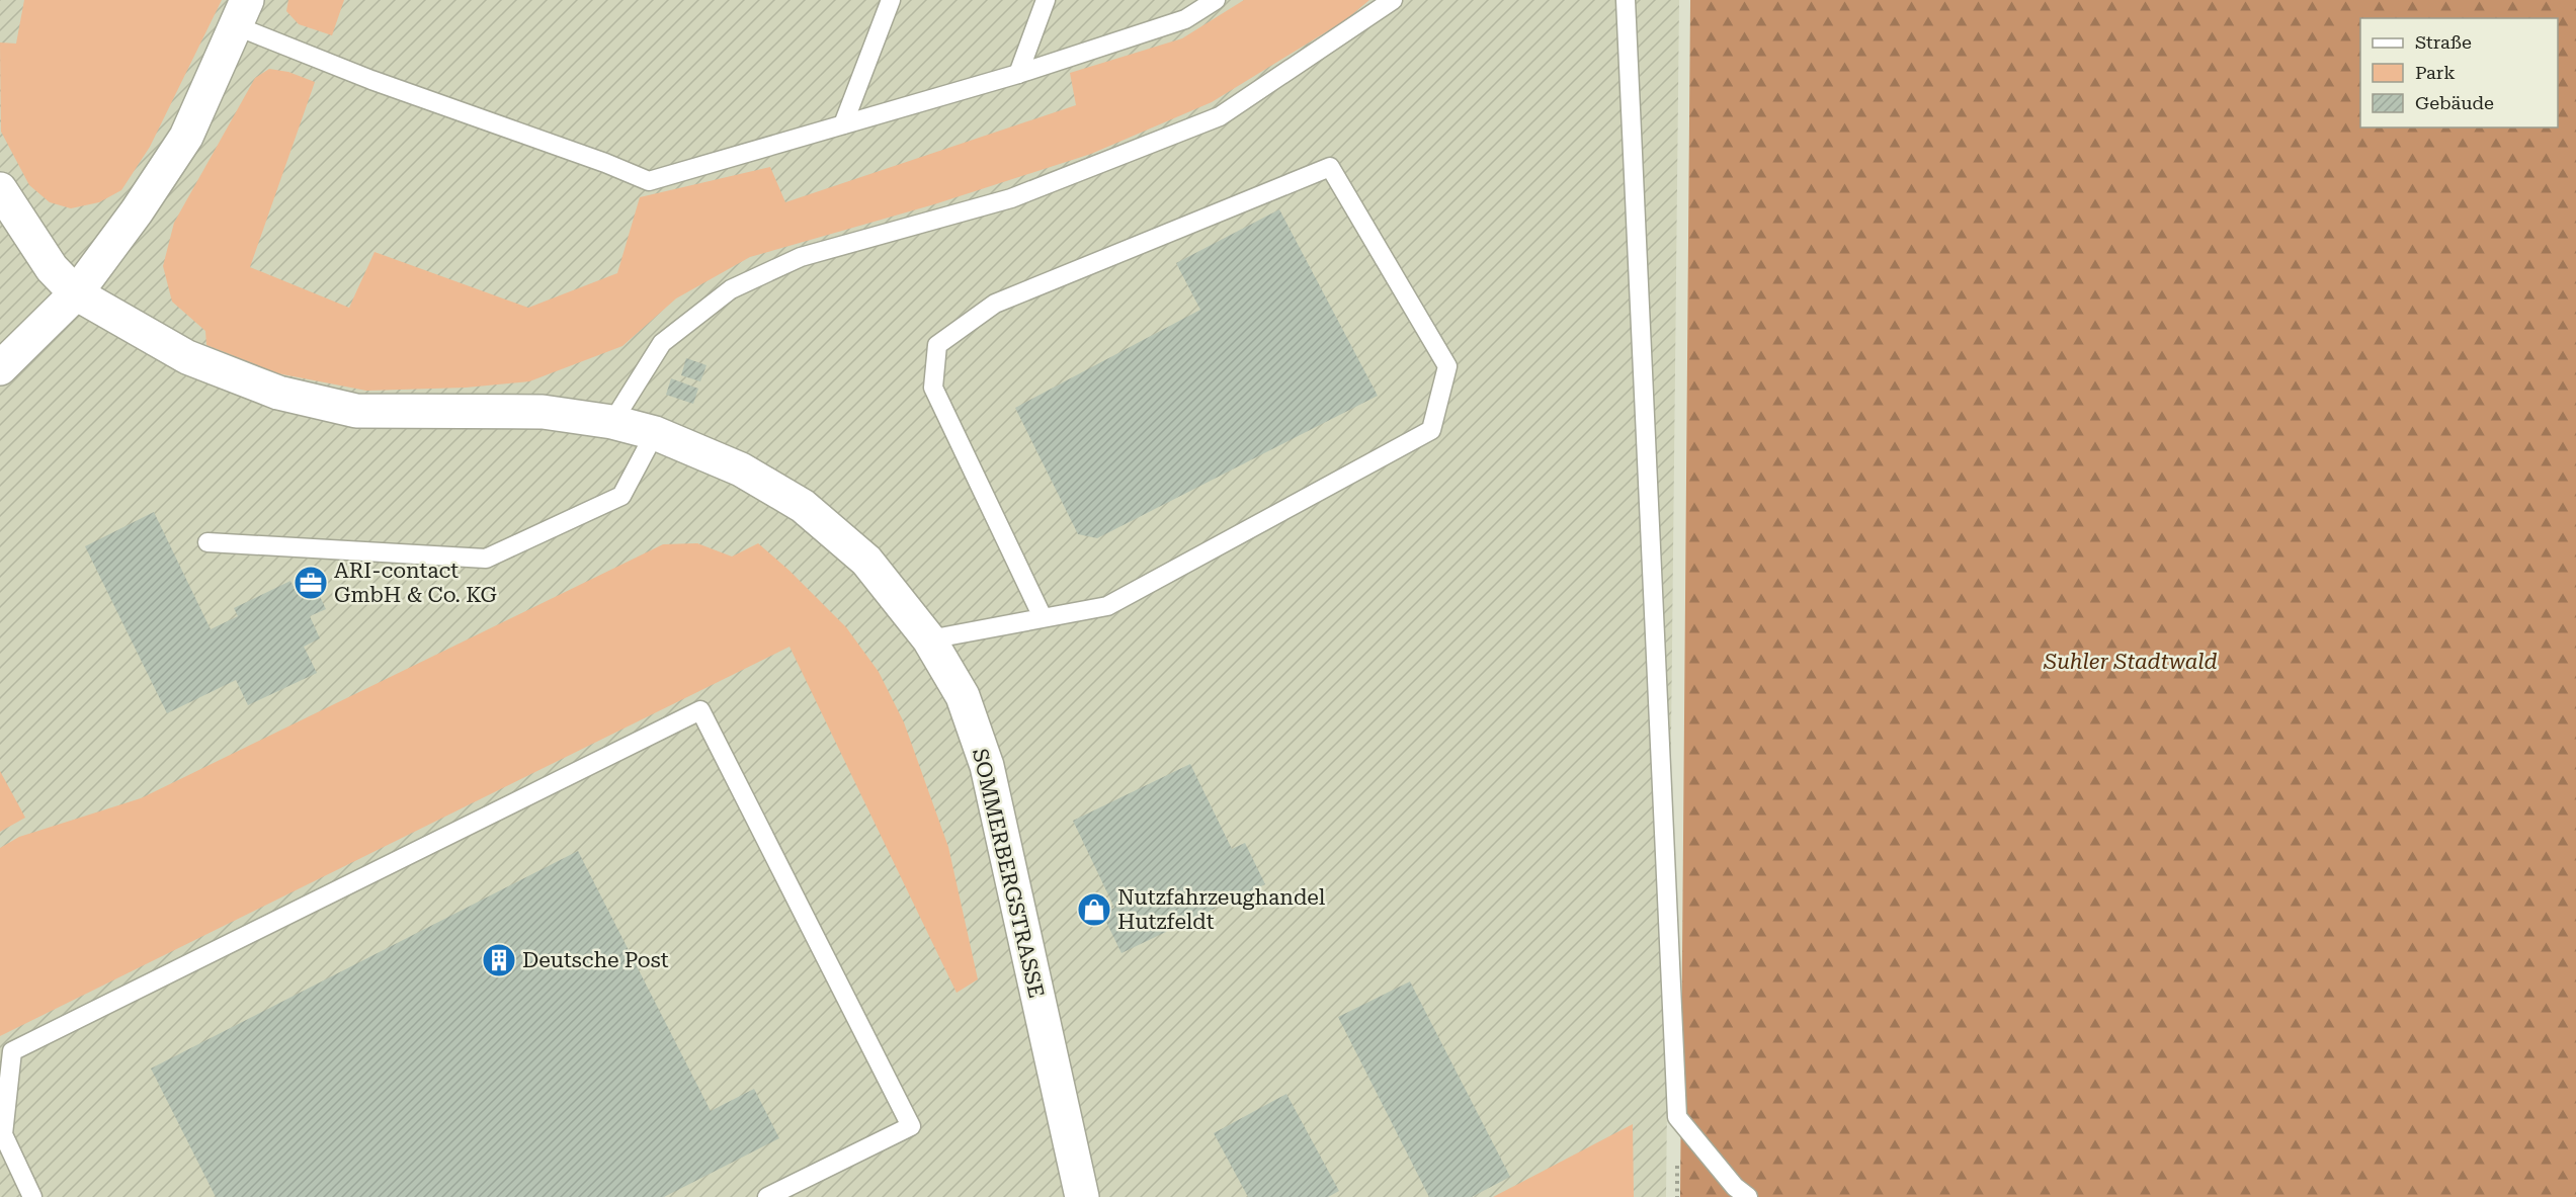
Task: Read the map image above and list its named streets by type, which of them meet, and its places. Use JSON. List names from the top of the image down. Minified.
{"streets":{"street":["SOMMERBERGSTRASSE"]},"parks":["Suhler Stadtwald"],"places":{"office":["ARI-contact GmbH & Co. KG"],"shop":["Nutzfahrzeughandel Hutzfeldt"],"building":["Deutsche Post"]},"legend":["Straße","Park","Gebäude"]}
